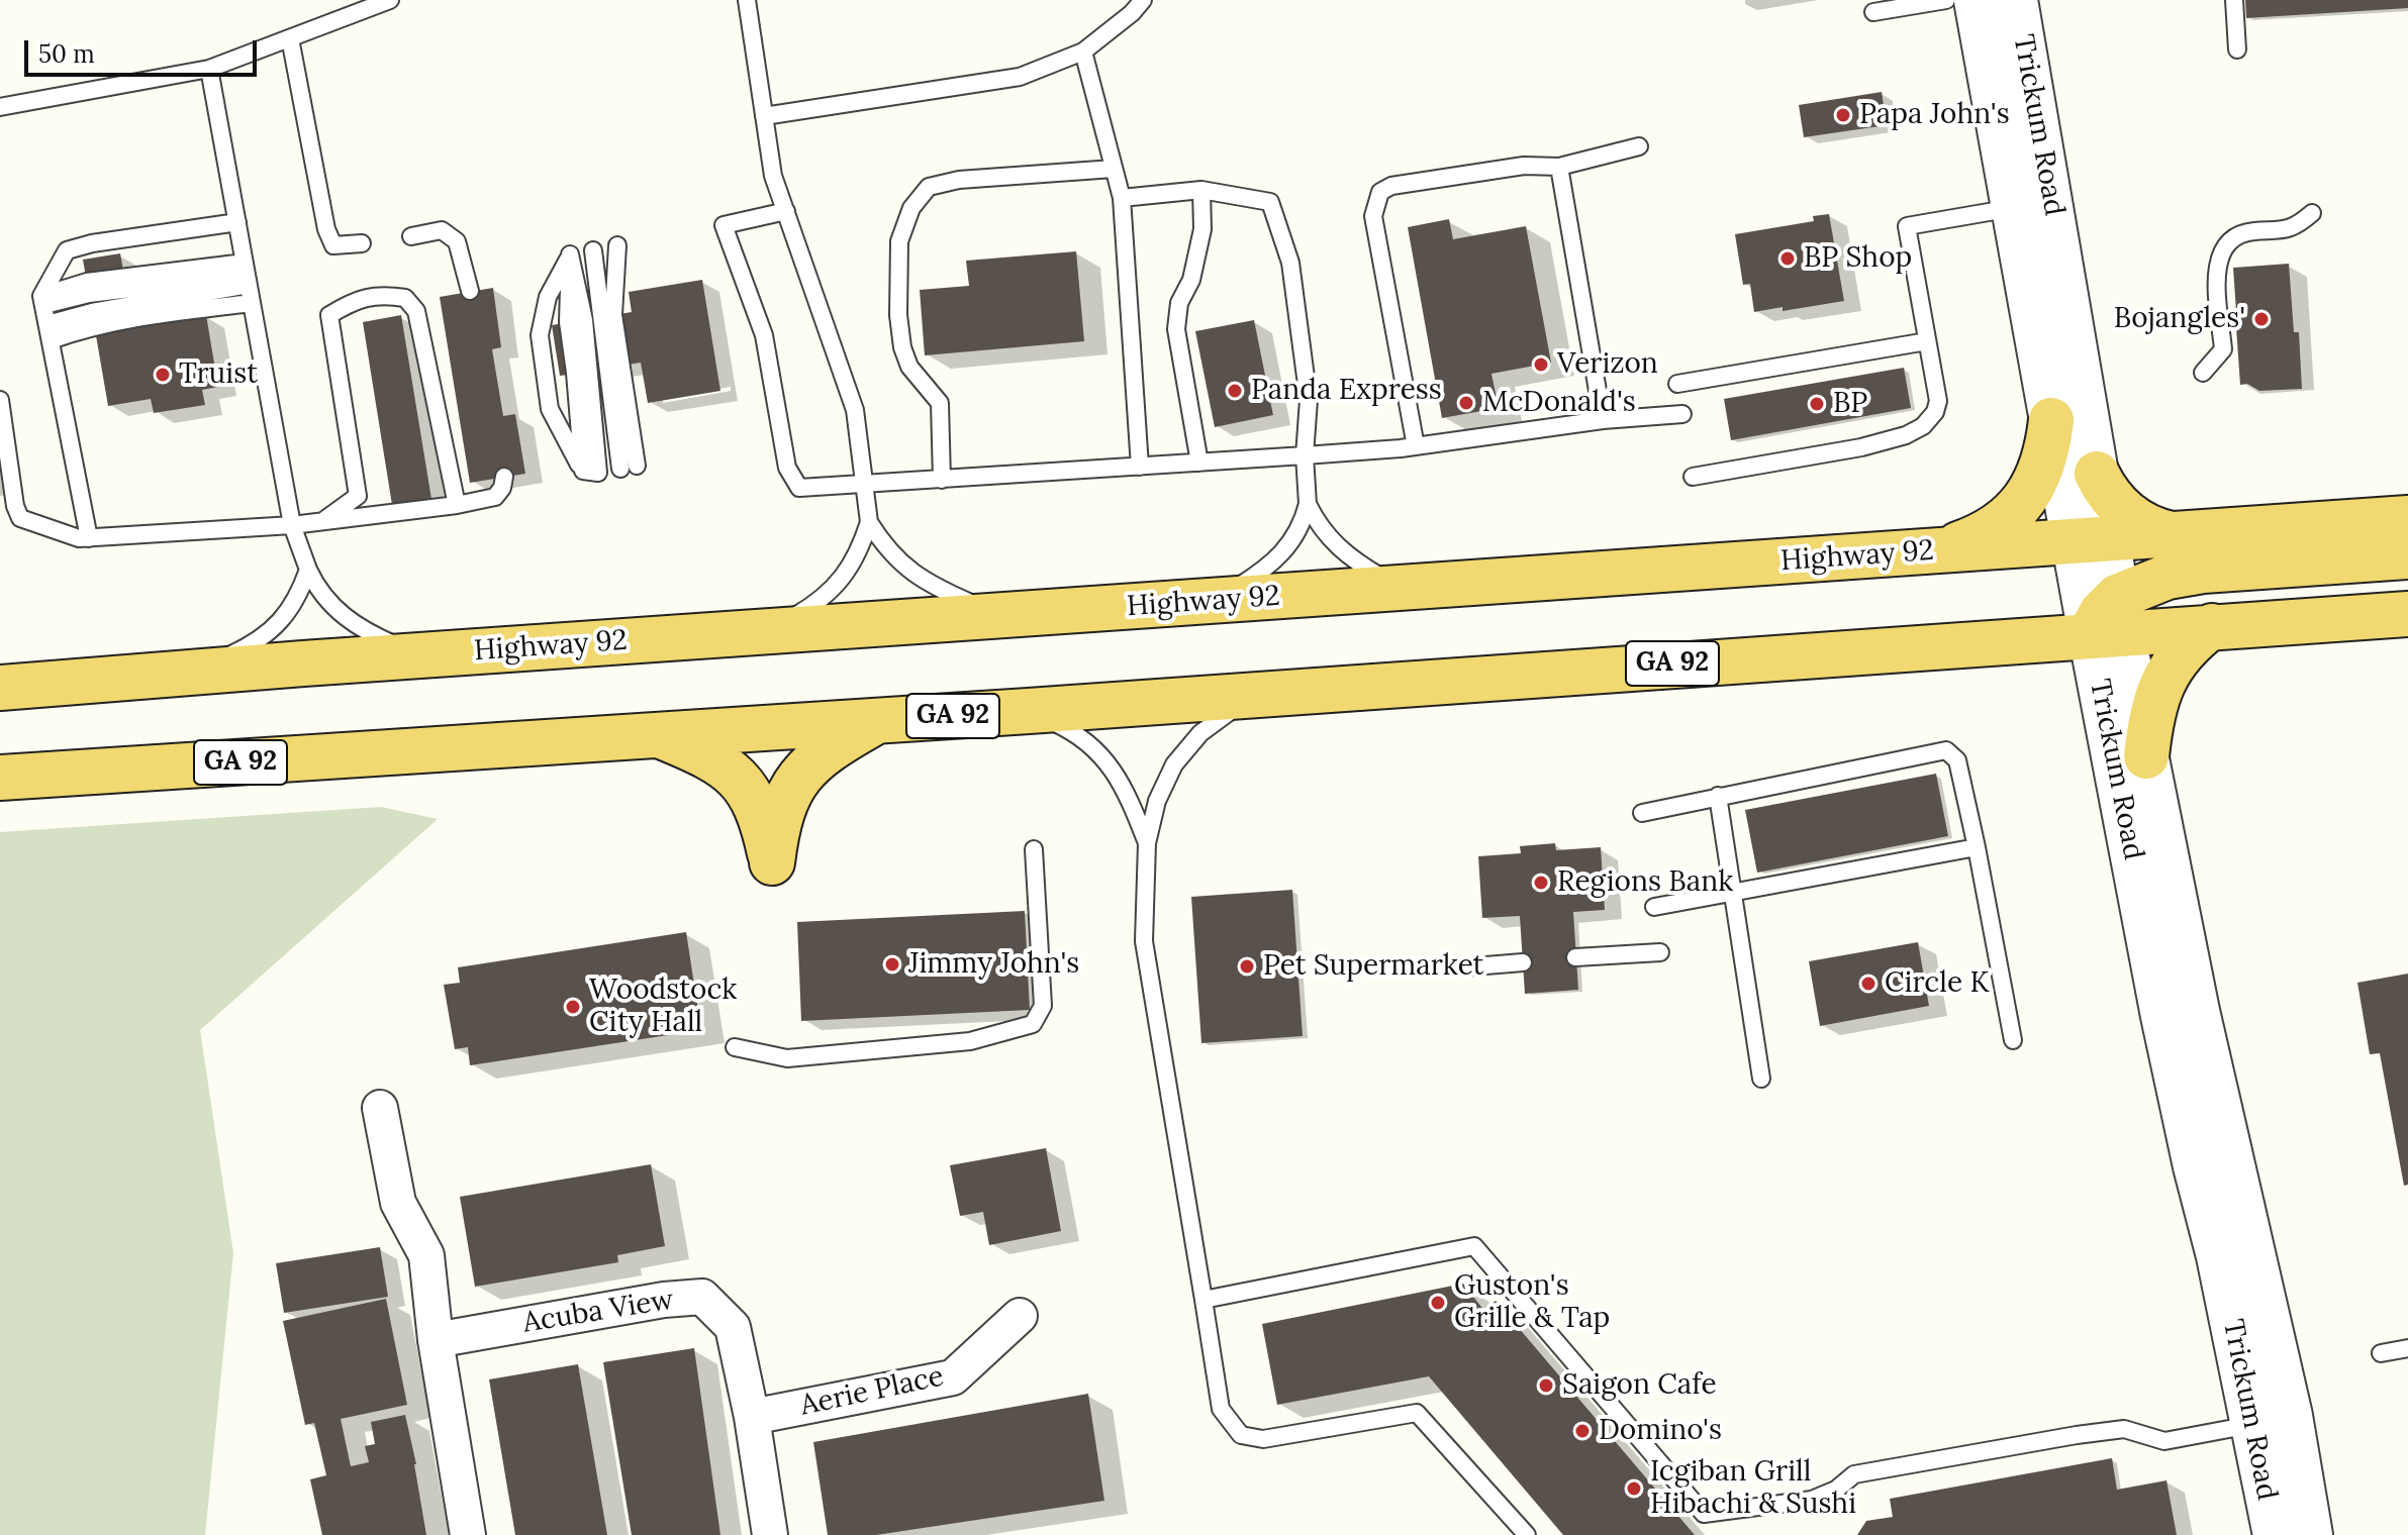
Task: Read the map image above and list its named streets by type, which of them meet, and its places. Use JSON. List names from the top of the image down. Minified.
{"streets":{"main road":["Highway 92","GA 92"],"street":["Trickum Road","Acuba View","Aerie Place"]},"crossings":[["Trickum Road","Highway 92"],["Trickum Road","GA 92"],["Acuba View","Aerie Place"]],"places":["Papa John's","BP Shop","Bojangles'","Verizon","Truist","Panda Express","McDonald's","BP","Regions Bank","Jimmy John's","Pet Supermarket","Circle K","Woodstock City Hall","Guston's Grille & Tap","Saigon Cafe","Domino's","Icgiban Grill Hibachi & Sushi"],"scale_bar":"50 m"}
